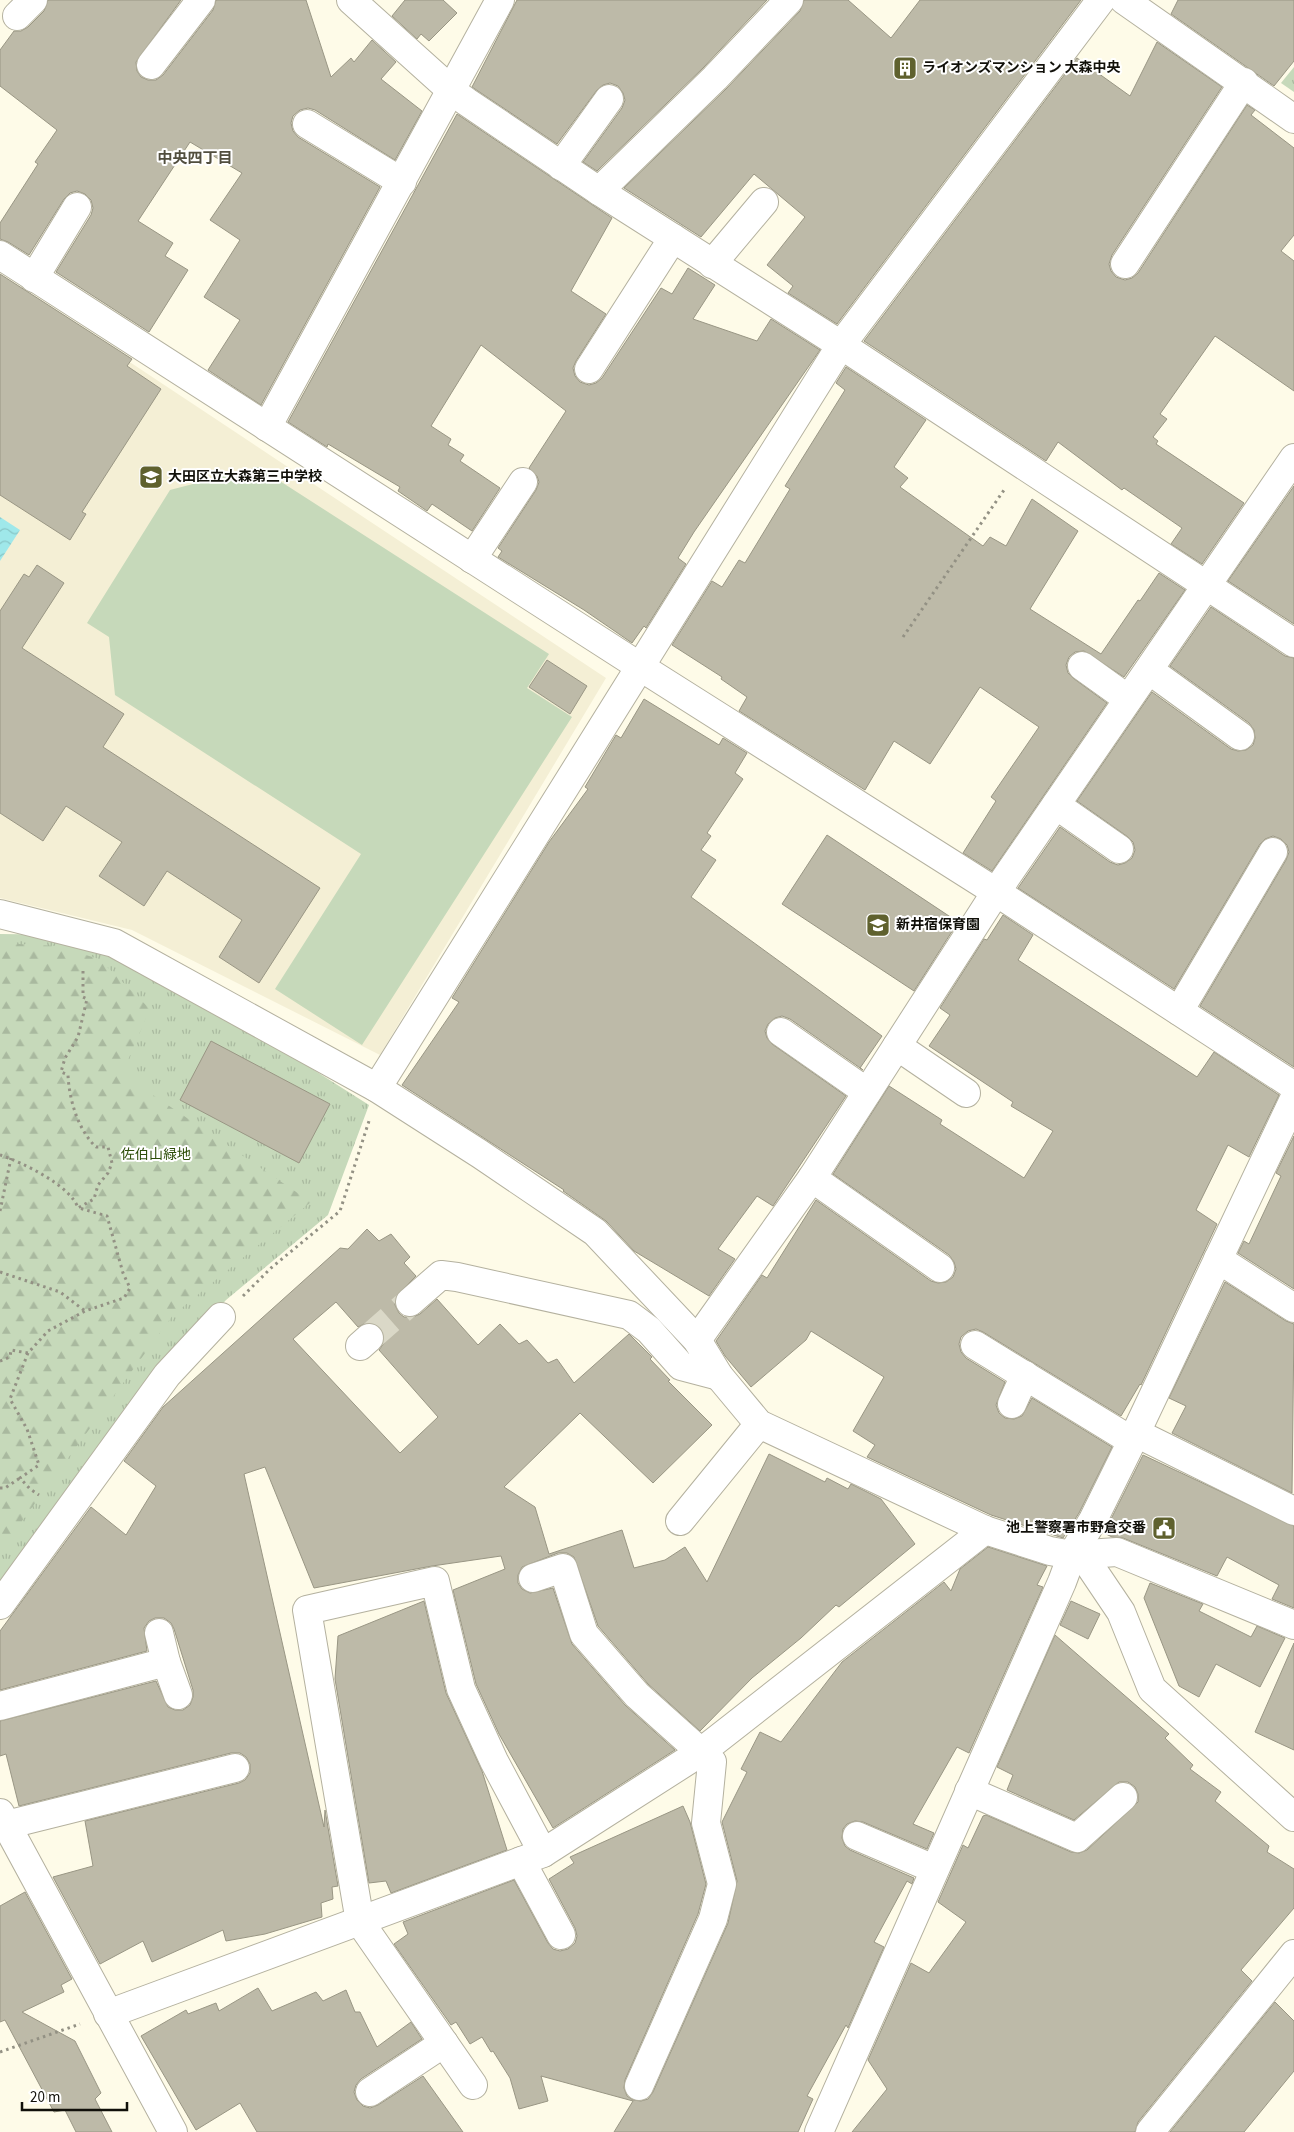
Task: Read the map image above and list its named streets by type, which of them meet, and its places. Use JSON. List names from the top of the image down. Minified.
{"districts":["中央四丁目"],"parks":["佐伯山緑地"],"places":{"building":["ライオンズマンション 大森中央"],"school or university":["大田区立大森第三中学校","新井宿保育園"],"public building":["池上警察署市野倉交番"]},"scale_bar":"20 m"}
